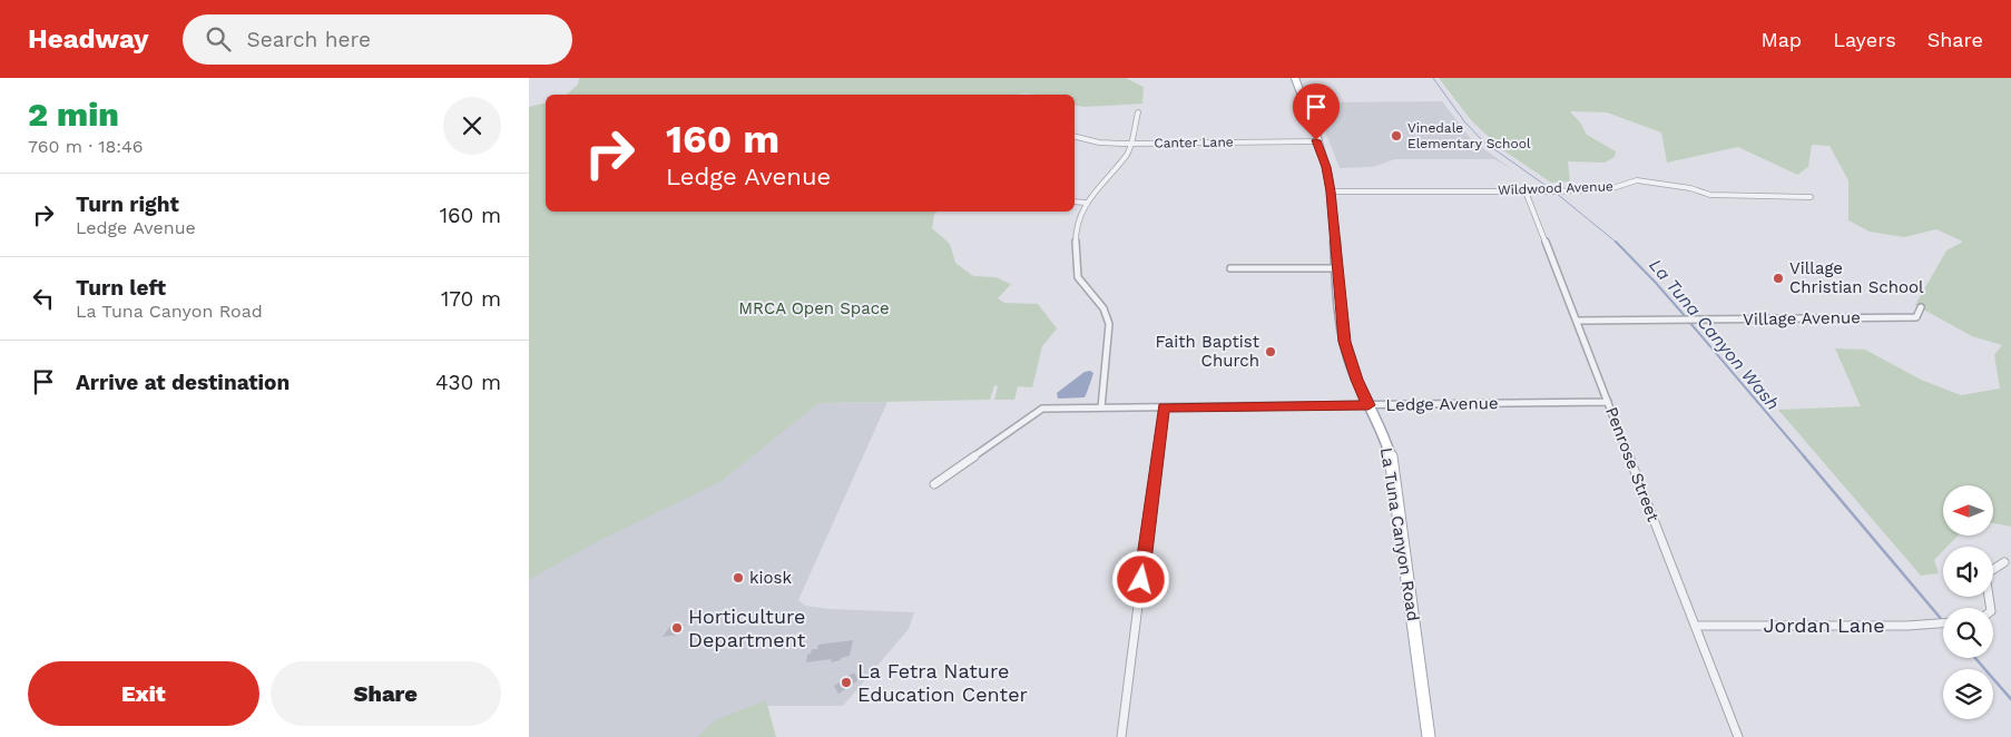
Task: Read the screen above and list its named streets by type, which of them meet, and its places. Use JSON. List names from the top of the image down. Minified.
{"streets":{"main road":["La Tuna Canyon Road"],"street":["Canter Lane","Wildwood Avenue","Village Avenue","Ledge Avenue","Penrose Street","Jordan Lane"]},"crossings":[["Canter Lane","La Tuna Canyon Road"],["Wildwood Avenue","Penrose Street"],["Wildwood Avenue","La Tuna Canyon Road"],["Village Avenue","Penrose Street"],["Ledge Avenue","Penrose Street"],["Ledge Avenue","La Tuna Canyon Road"],["Penrose Street","Jordan Lane"]],"water":["La Tuna Canyon Wash"],"parks":["MRCA Open Space"],"places":["Vinedale Elementary School","Village Christian School","Faith Baptist Church","kiosk","Horticulture Department","La Fetra Nature Education Center"],"north":"left","page":{"header":"Headway","search":"Search here","nav":["Map","Layers","Share"],"heading":["2 min","760 m · 18:46"],"turn":["160 m","Ledge Avenue"],"list":[{"name":"Turn right","note":"Ledge Avenue","value":"160 m"},{"name":"Turn left","note":"La Tuna Canyon Road","value":"170 m"},{"name":"Arrive at destination","value":"430 m"}],"buttons":["Exit","Share"]}}
